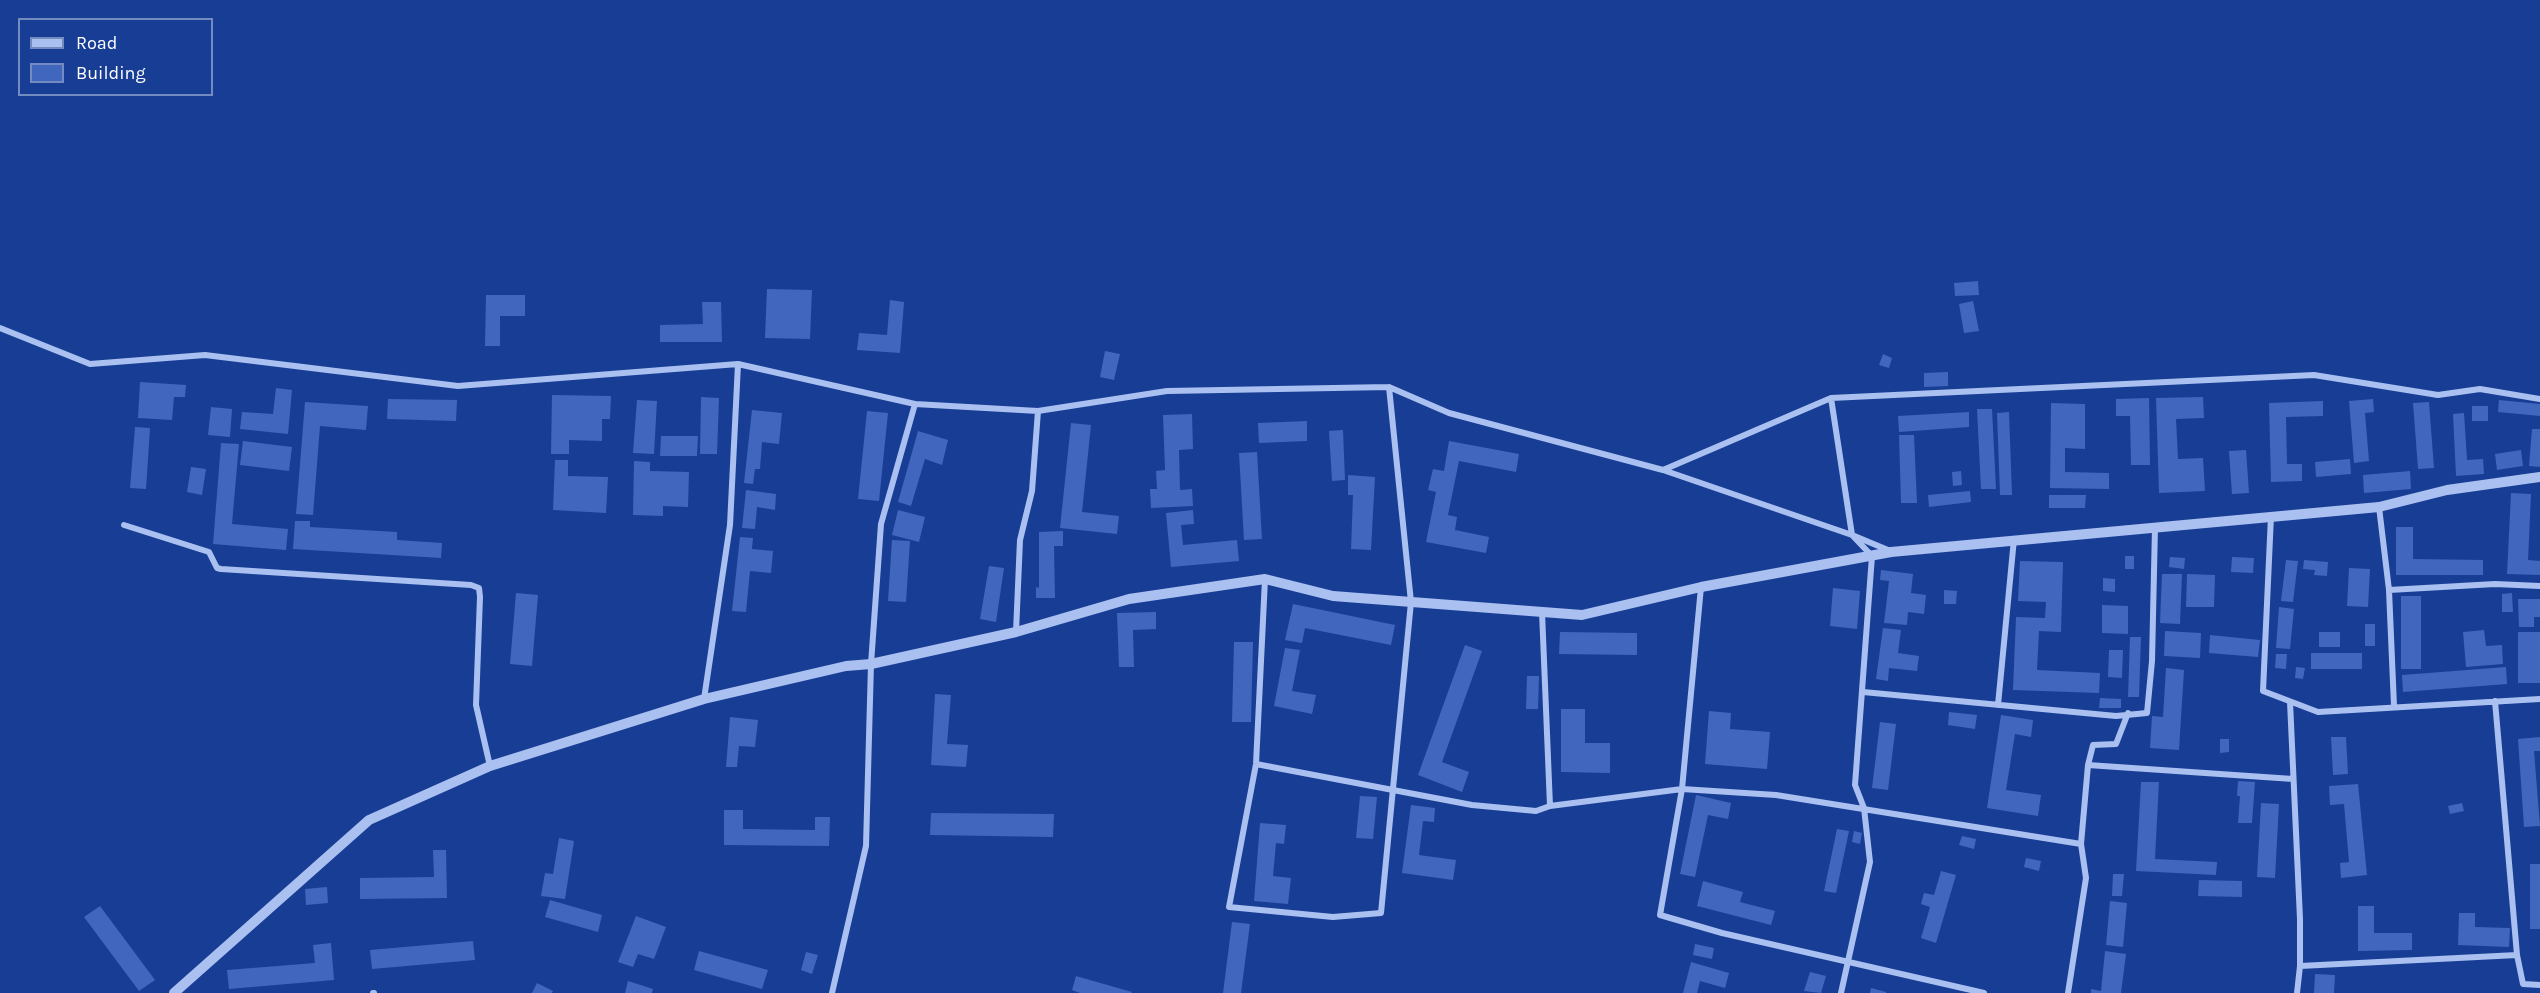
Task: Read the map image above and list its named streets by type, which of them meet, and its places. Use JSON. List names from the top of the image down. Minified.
{"legend":["Road","Building"]}
